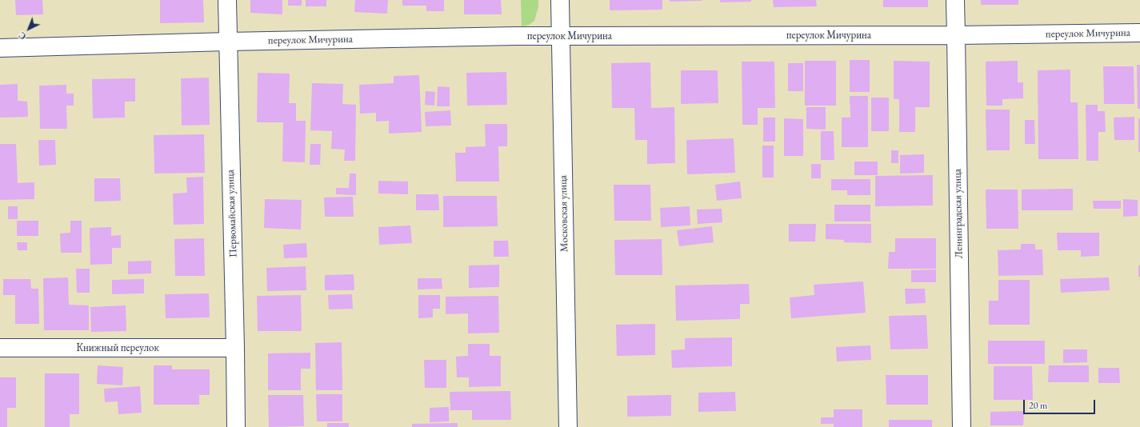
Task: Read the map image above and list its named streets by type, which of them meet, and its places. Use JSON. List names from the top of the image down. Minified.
{"streets":{"street":["переулок Мичурина","Первомайская улица","Московская улица","Ленинградская улица","Книжный переулок"]},"crossings":[["переулок Мичурина","Первомайская улица"],["переулок Мичурина","Московская улица"],["переулок Мичурина","Ленинградская улица"],["Первомайская улица","Книжный переулок"]],"scale_bar":"20 m","north":"bottom left"}
